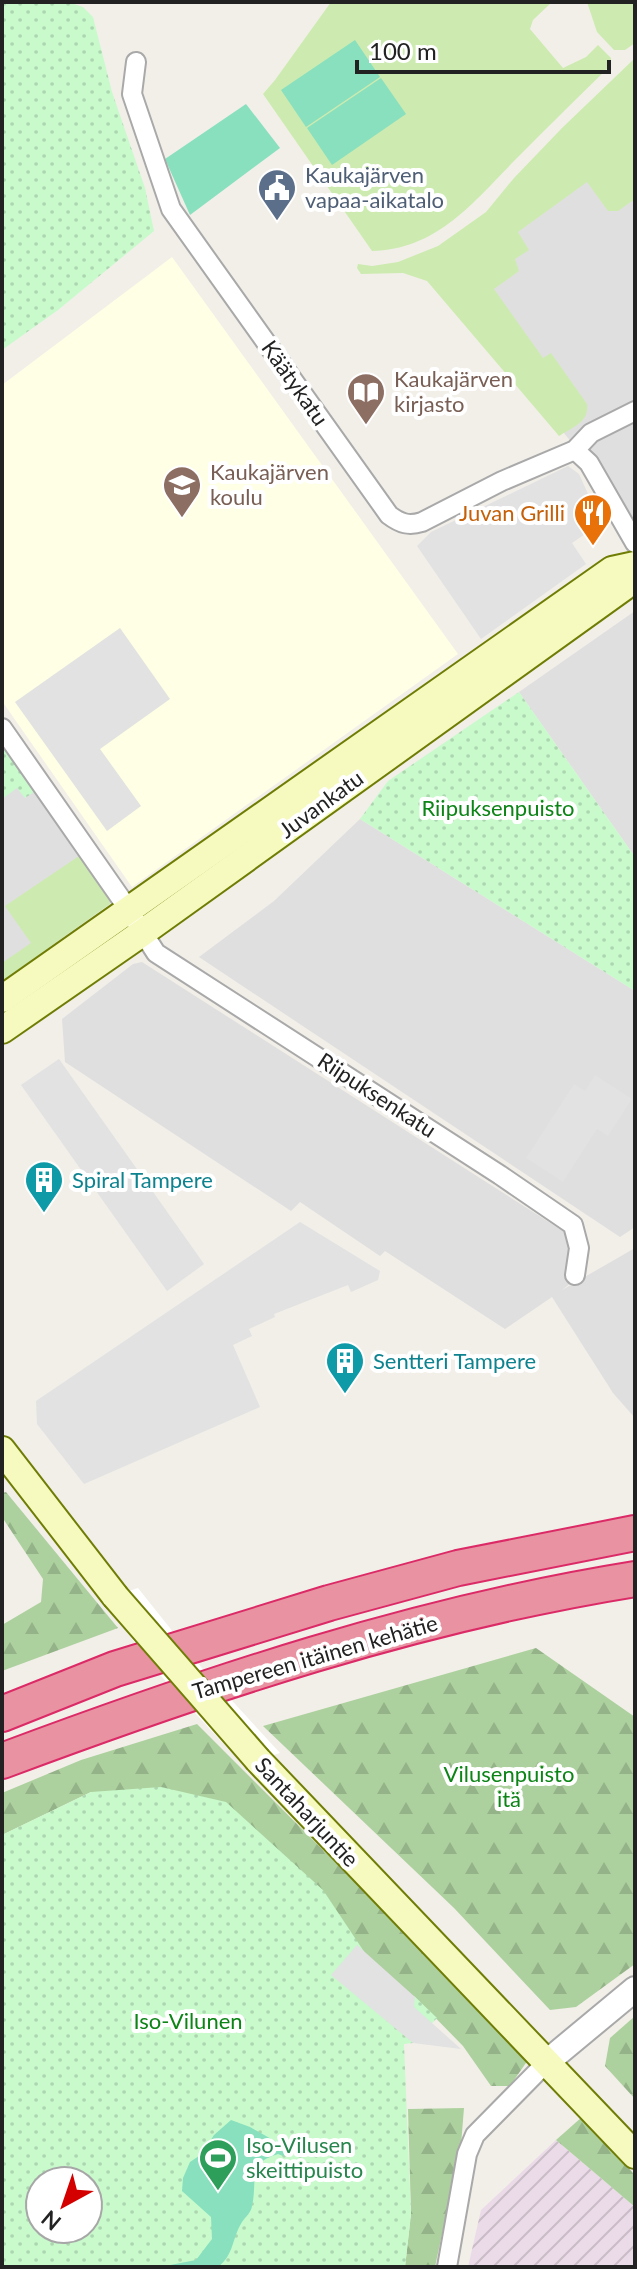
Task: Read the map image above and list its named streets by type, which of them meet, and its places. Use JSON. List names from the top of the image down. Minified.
{"streets":{"highway":["Tampereen itäinen kehätie"],"main road":["Juvankatu","Santaharjuntie"],"street":["Käätykatu","Riipuksenkatu"]},"crossings":[["Juvankatu","Riipuksenkatu"]],"parks":["Riipuksenpuisto","Vilusenpuisto itä","Iso-Vilunen"],"places":{"public building":["Kaukajärven vapaa-aikatalo"],"library":["Kaukajärven kirjasto"],"school or university":["Kaukajärven koulu"],"restaurant":["Juvan Grilli"],"building":["Spiral Tampere","Sentteri Tampere"],"sports":["Iso-Vilusen skeittipuisto"]},"scale_bar":"100 m","north":"bottom left"}
